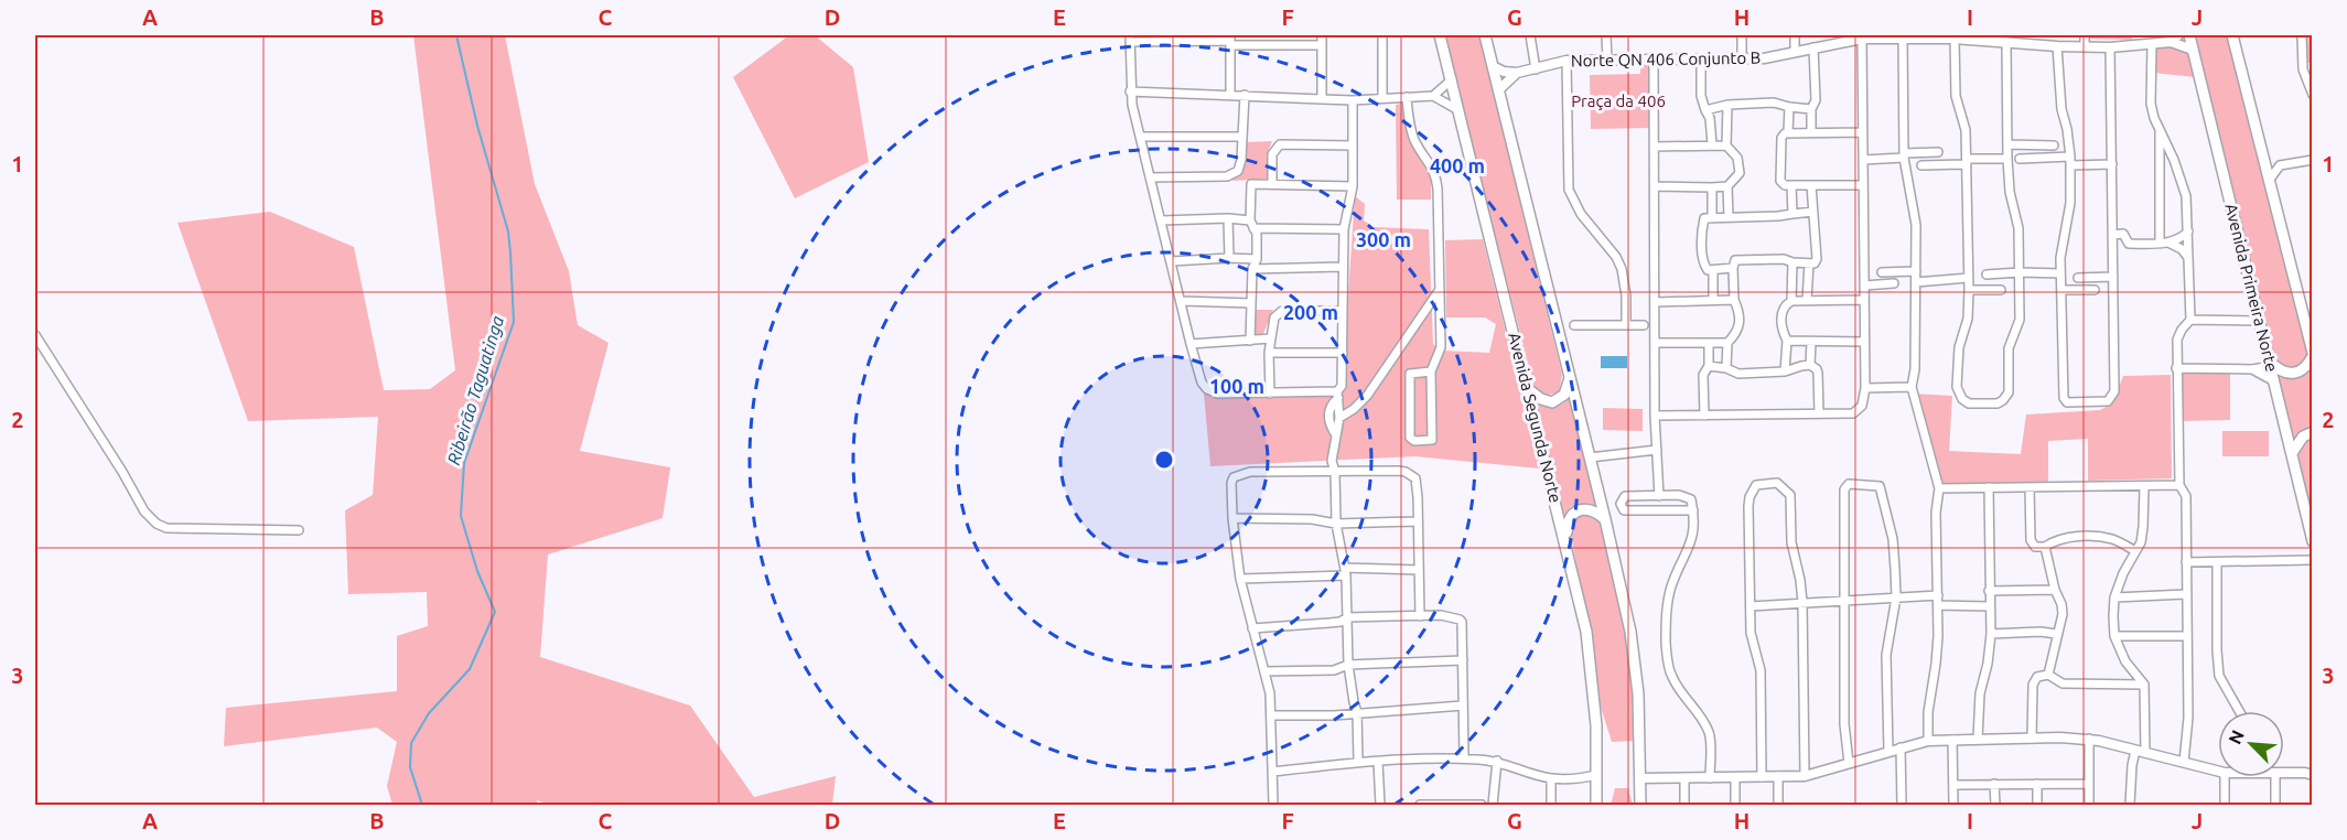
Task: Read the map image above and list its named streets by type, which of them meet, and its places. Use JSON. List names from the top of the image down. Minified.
{"streets":{"main road":["Avenida Primeira Norte","Avenida Segunda Norte"],"street":["Norte QN 406 Conjunto B"]},"crossings":[["Norte QN 406 Conjunto B","Avenida Primeira Norte"]],"water":["Ribeirão Taguatinga"],"parks":["Praça da 406"],"north":"top left","grid":{"columns":["A","B","C","D","E","F","G","H","I","J"],"rows":["1","2","3"]},"rings":["400 m","300 m","200 m","100 m"]}
